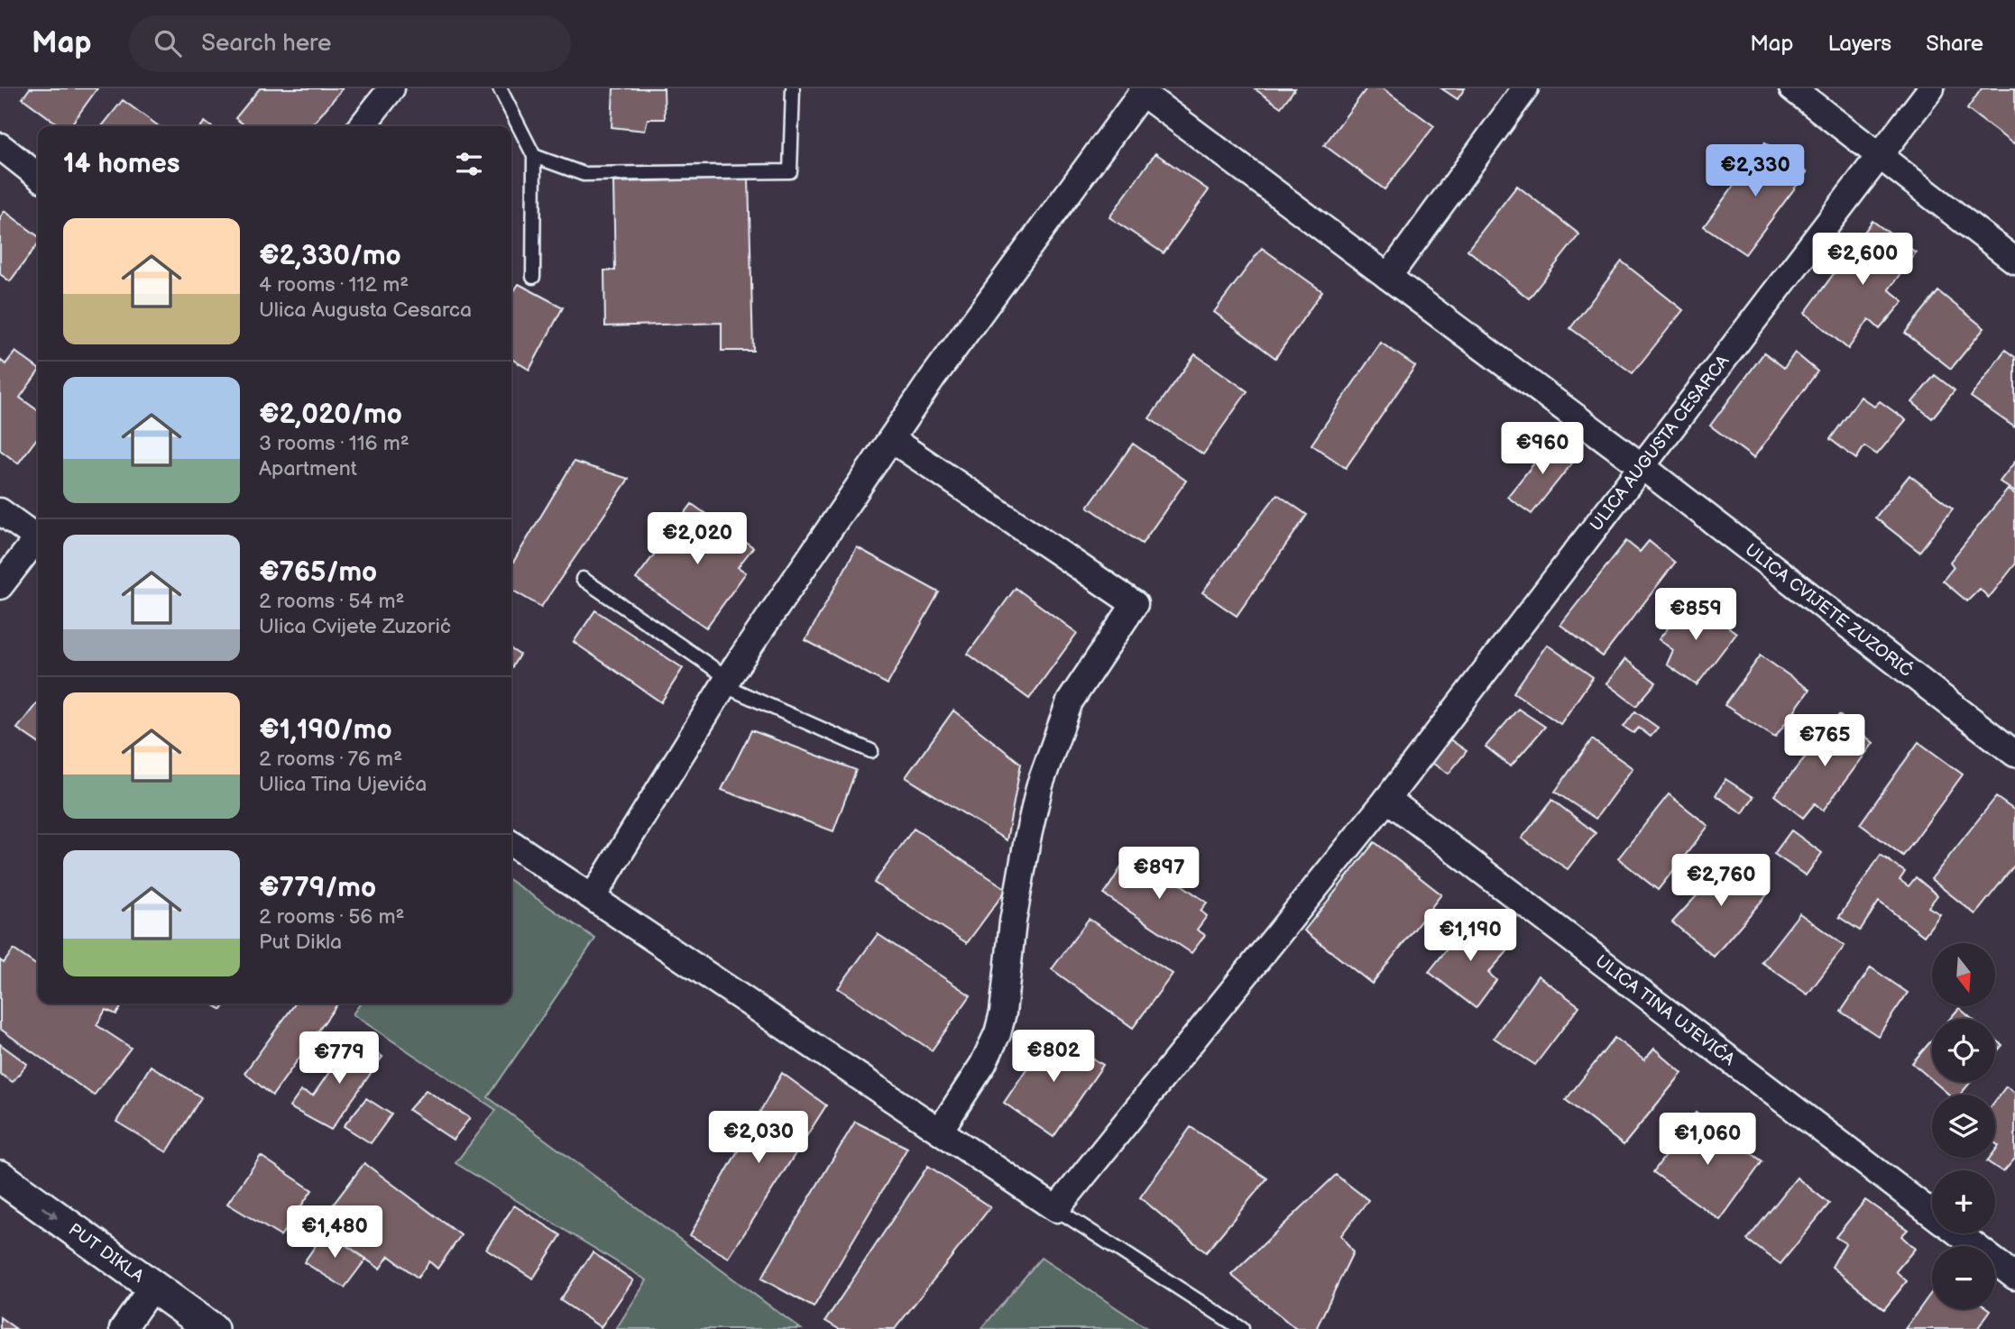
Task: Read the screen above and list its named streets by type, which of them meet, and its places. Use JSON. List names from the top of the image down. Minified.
{"streets":{"street":["ULICA AUGUSTA CESARCA","ULICA CVIJETE ZUZORIĆ","ULICA TINA UJEVIĆA","PUT DIKLA"]},"crossings":[["ULICA AUGUSTA CESARCA","ULICA CVIJETE ZUZORIĆ"],["ULICA AUGUSTA CESARCA","ULICA TINA UJEVIĆA"]],"one_way":["PUT DIKLA"],"north":"bottom","page":{"header":"Map","search":"Search here","nav":["Map","Layers","Share"],"heading":"14 homes","price":["€2,330","€2,600","€960","€2,020","€859","€765","€897","€2,760","€1,190","€802","€779","€2,030","€1,060","€1,480"],"list":[{"name":"€2,330/mo","note":"4 rooms · 112 m² · Ulica Augusta Cesarca"},{"name":"€2,020/mo","note":"3 rooms · 116 m² · Apartment"},{"name":"€765/mo","note":"2 rooms · 54 m² · Ulica Cvijete Zuzorić"},{"name":"€1,190/mo","note":"2 rooms · 76 m² · Ulica Tina Ujevića"},{"name":"€779/mo","note":"2 rooms · 56 m² · Put Dikla"}],"map_buttons":["+","−"]}}
